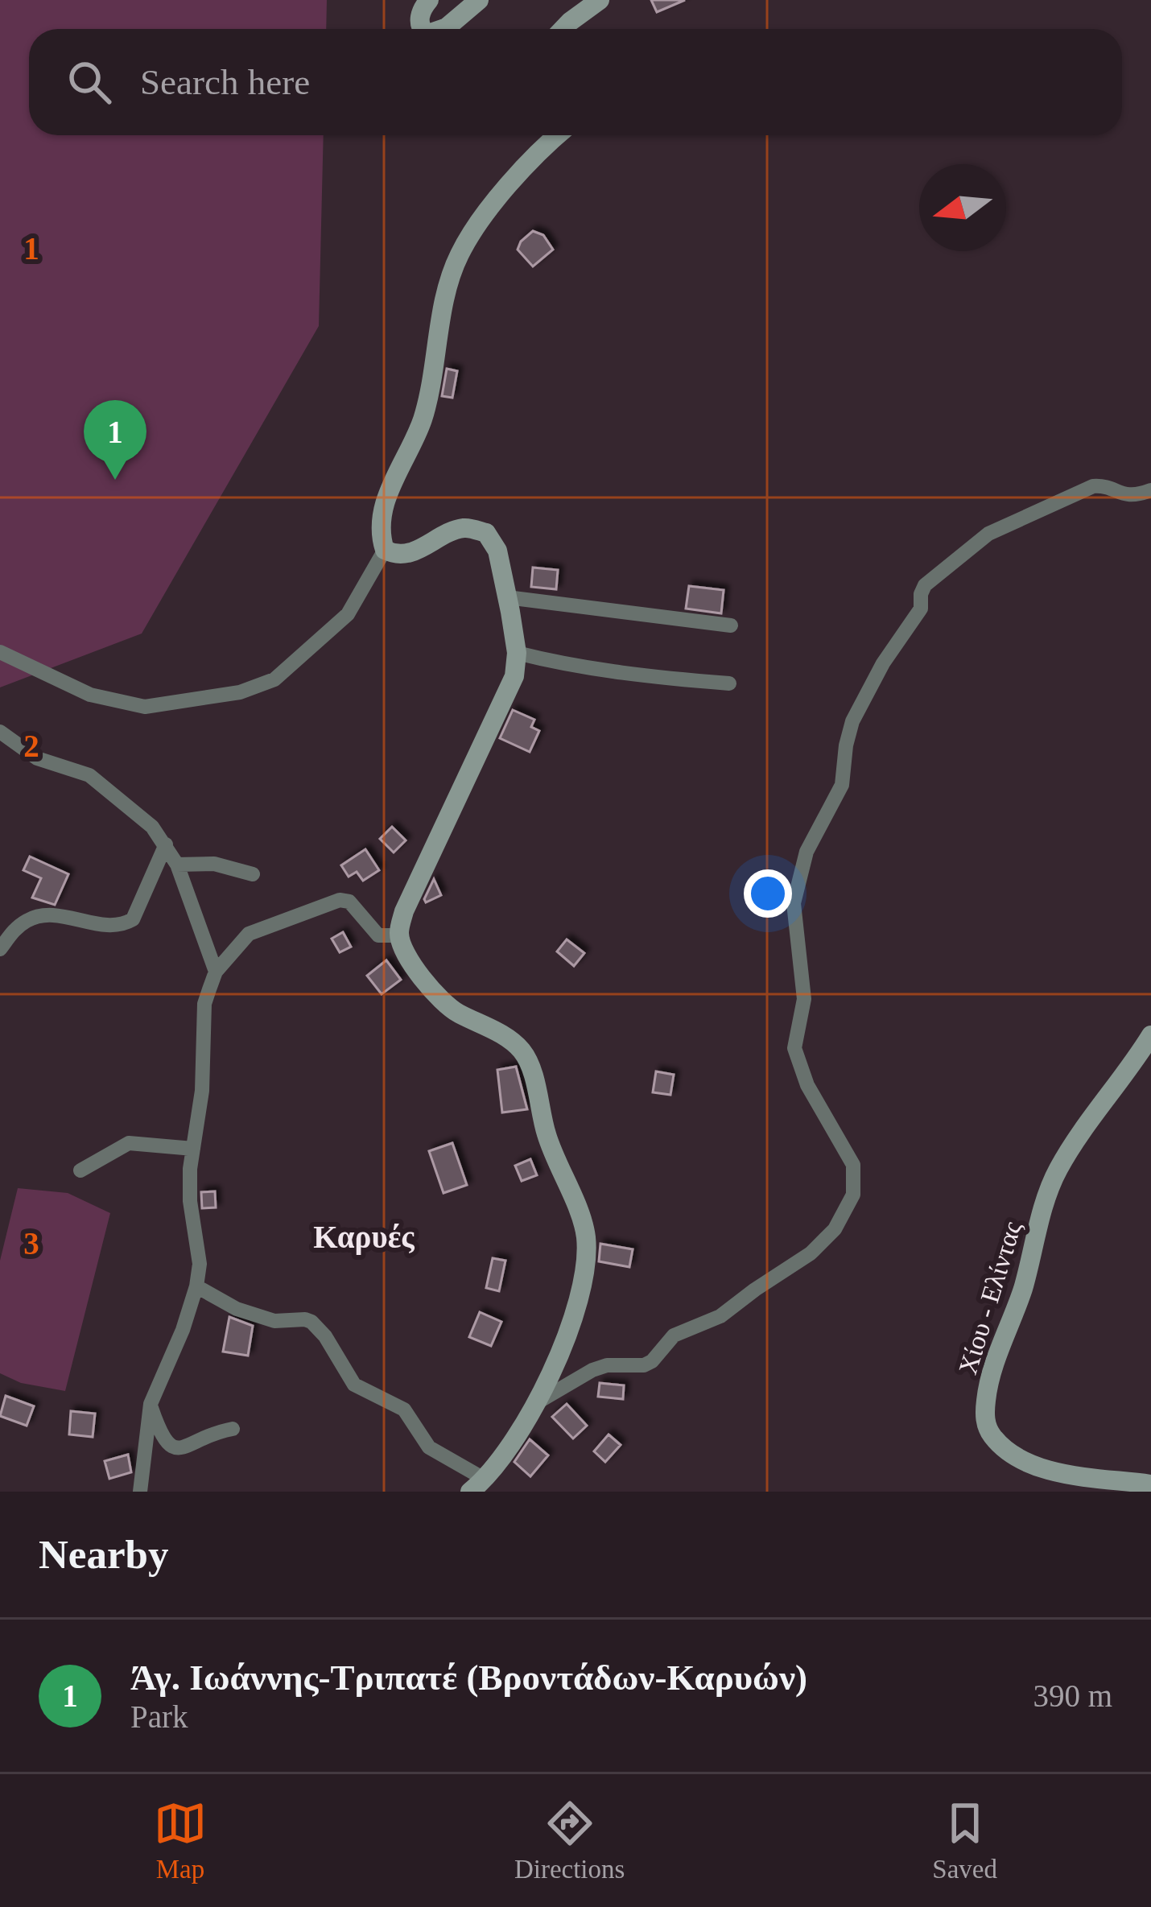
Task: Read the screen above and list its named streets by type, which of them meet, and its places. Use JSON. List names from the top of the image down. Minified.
{"streets":{"street":["Χίου - Ελίντας"]},"districts":["Καρυές"],"north":"left","page":{"search":"Search here","pins":"1","heading":"Nearby","list":[{"mark":"1","name":"Άγ. Ιωάννης-Τριπατέ (Βροντάδων-Καρυών)","note":"Park","value":"390 m"}],"nav":["Map","Directions","Saved"]},"grid":{"rows":["1","2","3"]}}
